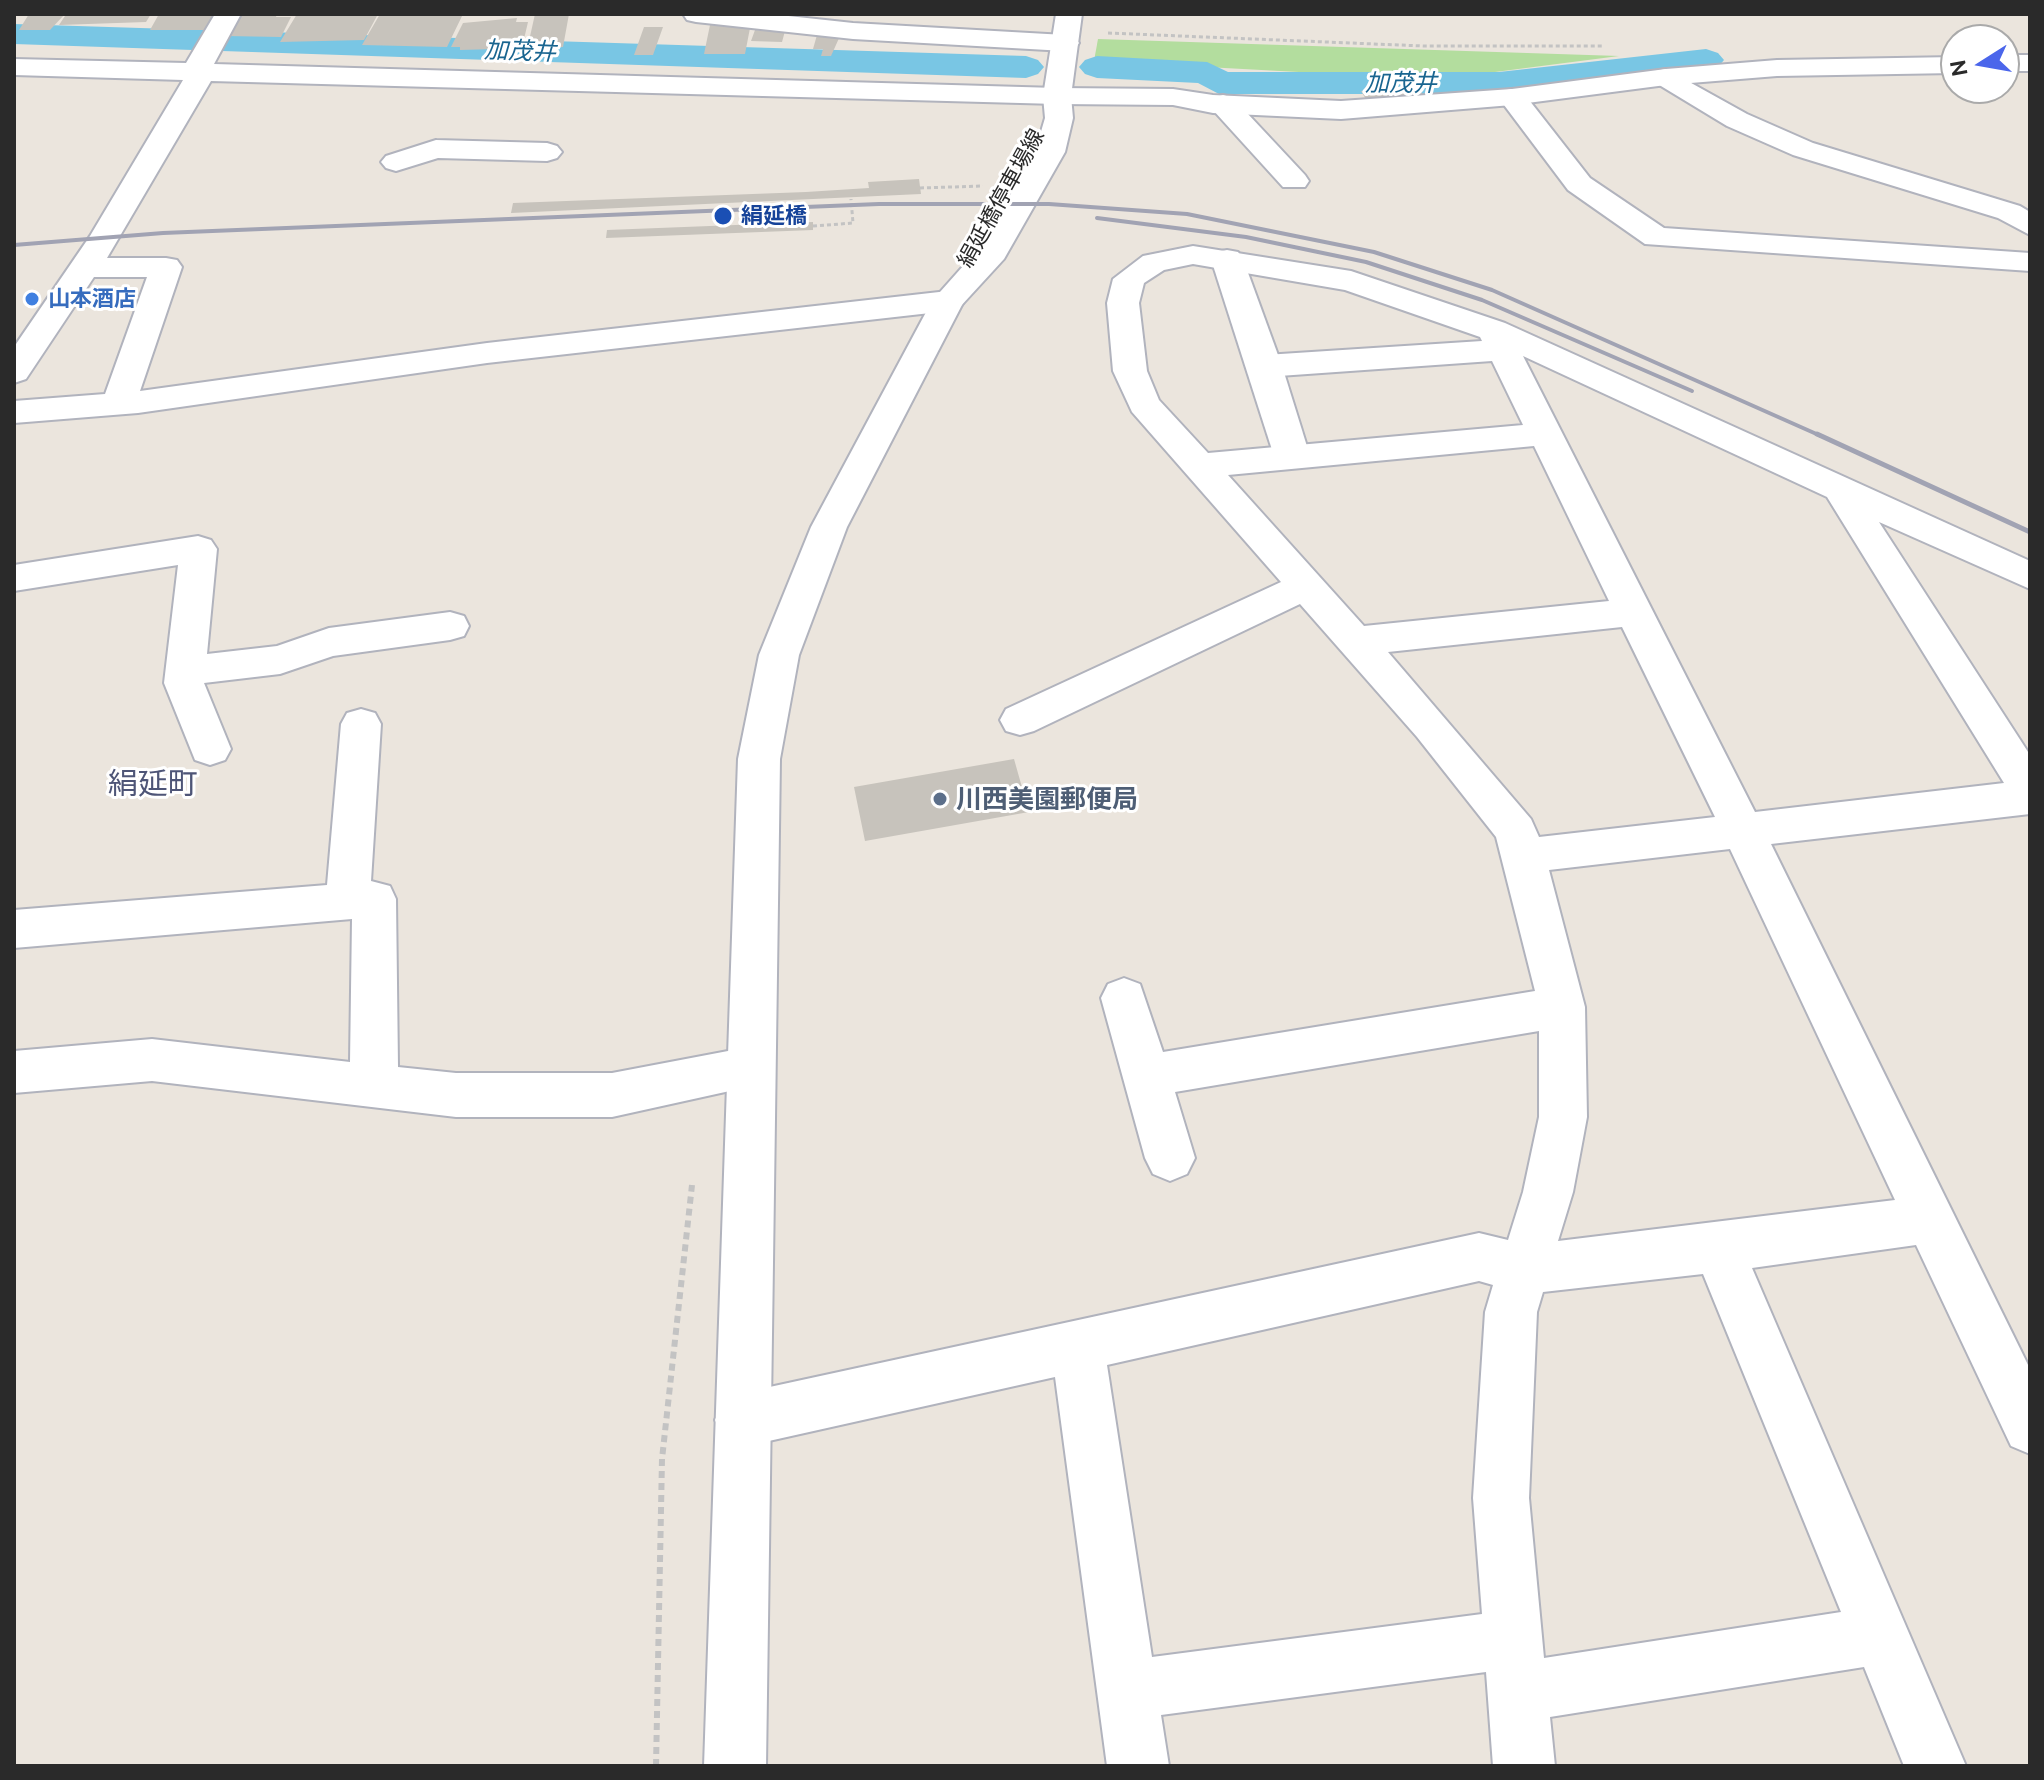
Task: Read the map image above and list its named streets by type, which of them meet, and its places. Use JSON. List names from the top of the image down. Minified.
{"streets":{"street":["絹延橋停車場線"]},"districts":["絹延町"],"water":["加茂井"],"places":["絹延橋","山本酒店","川西美園郵便局"],"north":"left"}
